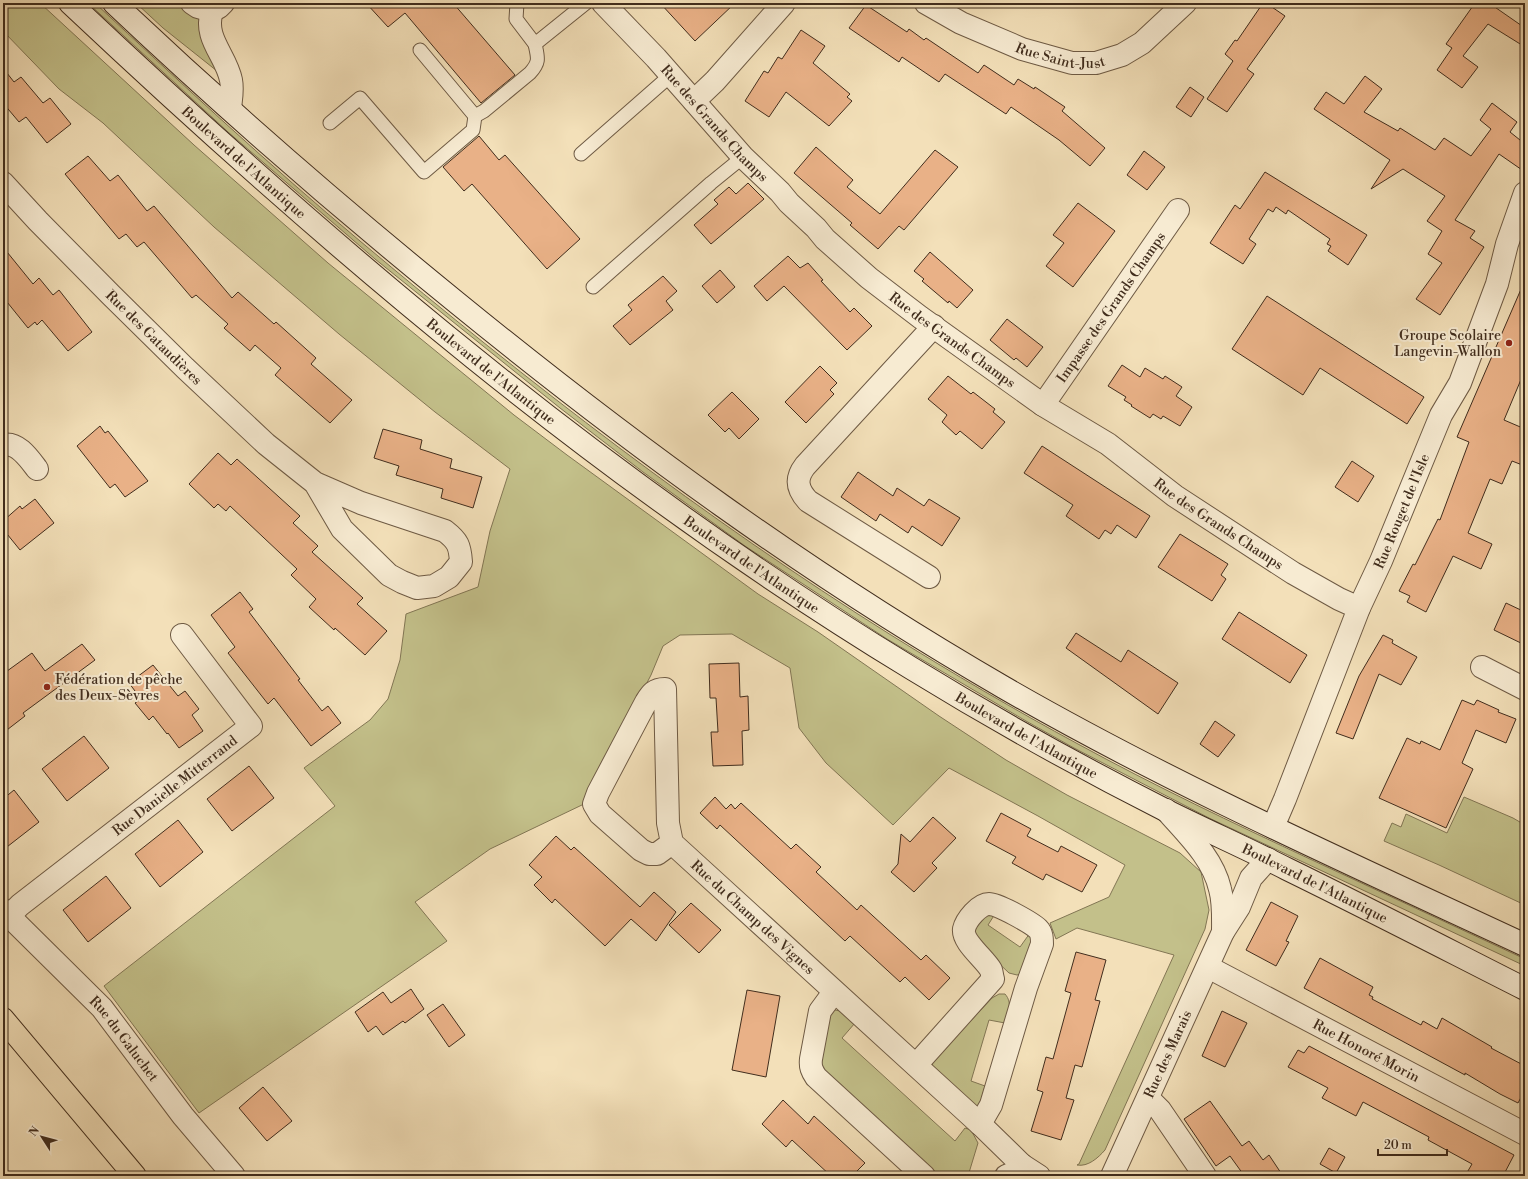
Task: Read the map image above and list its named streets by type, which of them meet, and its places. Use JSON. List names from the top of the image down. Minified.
{"streets":{"street":["Rue Saint-Just","Rue des Grands Champs","Boulevard de l'Atlantique","Impasse des Grands Champs","Rue des Gataudières","Rue Rouget de l'Isle","Rue Danielle Mitterrand","Rue du Champ des Vignes","Rue du Galuchet","Rue Honoré Morin","Rue des Marais"]},"crossings":[["Rue des Grands Champs","Impasse des Grands Champs"],["Rue des Grands Champs","Rue Rouget de l'Isle"],["Boulevard de l'Atlantique","Rue des Marais"],["Rue Danielle Mitterrand","Rue du Galuchet"],["Rue Honoré Morin","Rue des Marais"]],"places":["Groupe Scolaire Langevin-Wallon","Fédération de pêche des Deux-Sèvres"],"scale_bar":"20 m","north":"top left"}
